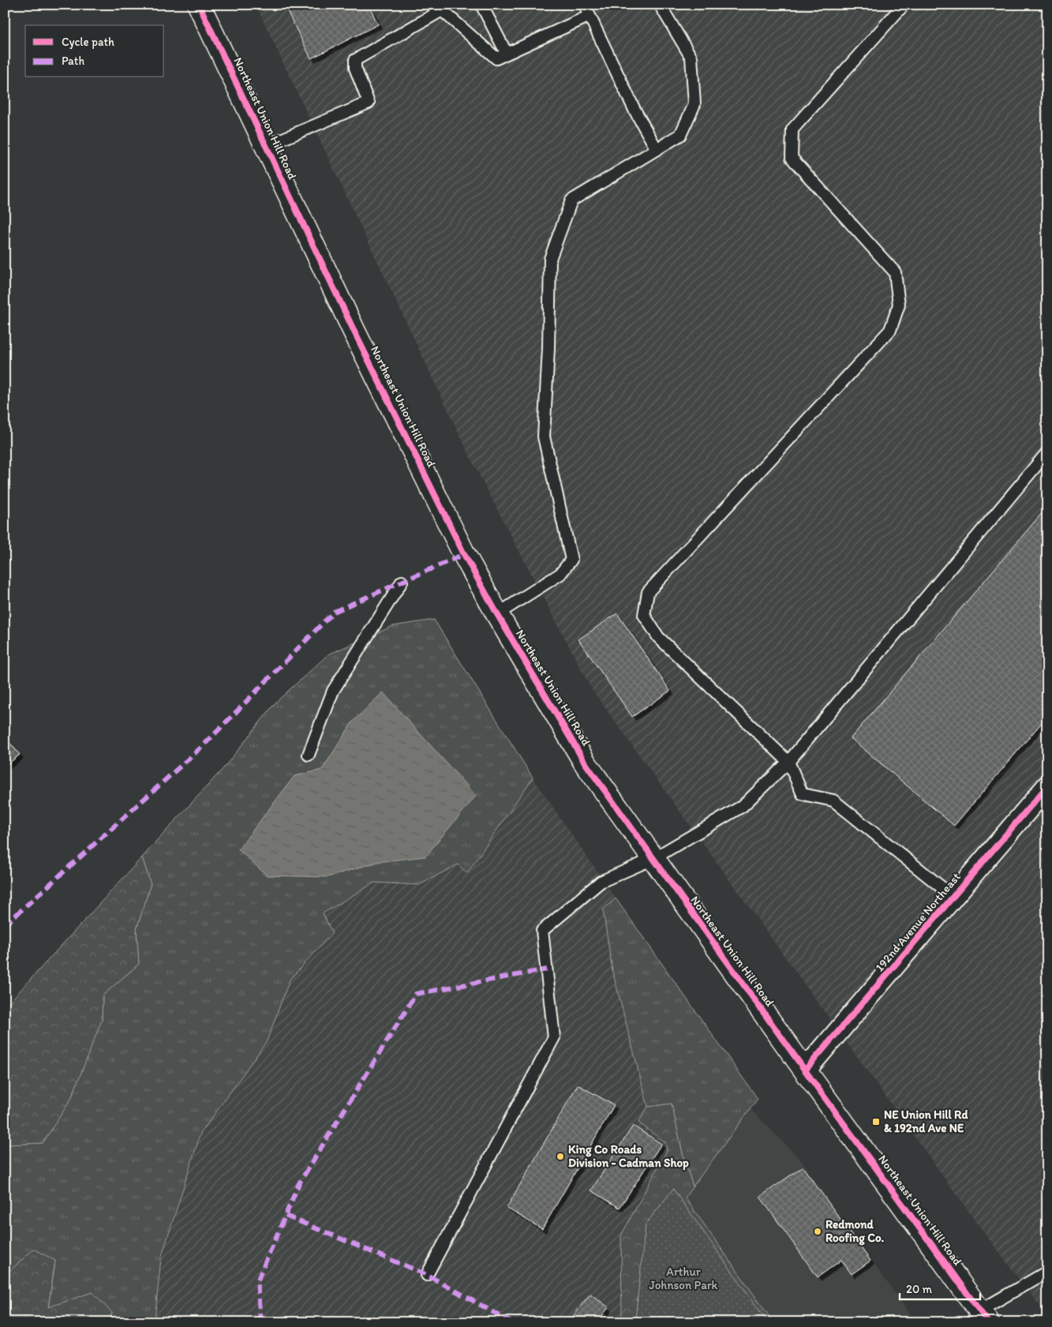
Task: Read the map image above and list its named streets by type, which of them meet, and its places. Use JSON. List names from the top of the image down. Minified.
{"streets":{"main road":["Northeast Union Hill Road"],"street":["192nd Avenue Northeast"]},"crossings":[["Northeast Union Hill Road","192nd Avenue Northeast"]],"parks":["Arthur Johnson Park"],"places":{"transit":["NE Union Hill Rd & 192nd Ave NE"],"other":["King Co Roads Division - Cadman Shop","Redmond Roofing Co."]},"legend":["Cycle path","Path"],"scale_bar":"20 m"}
